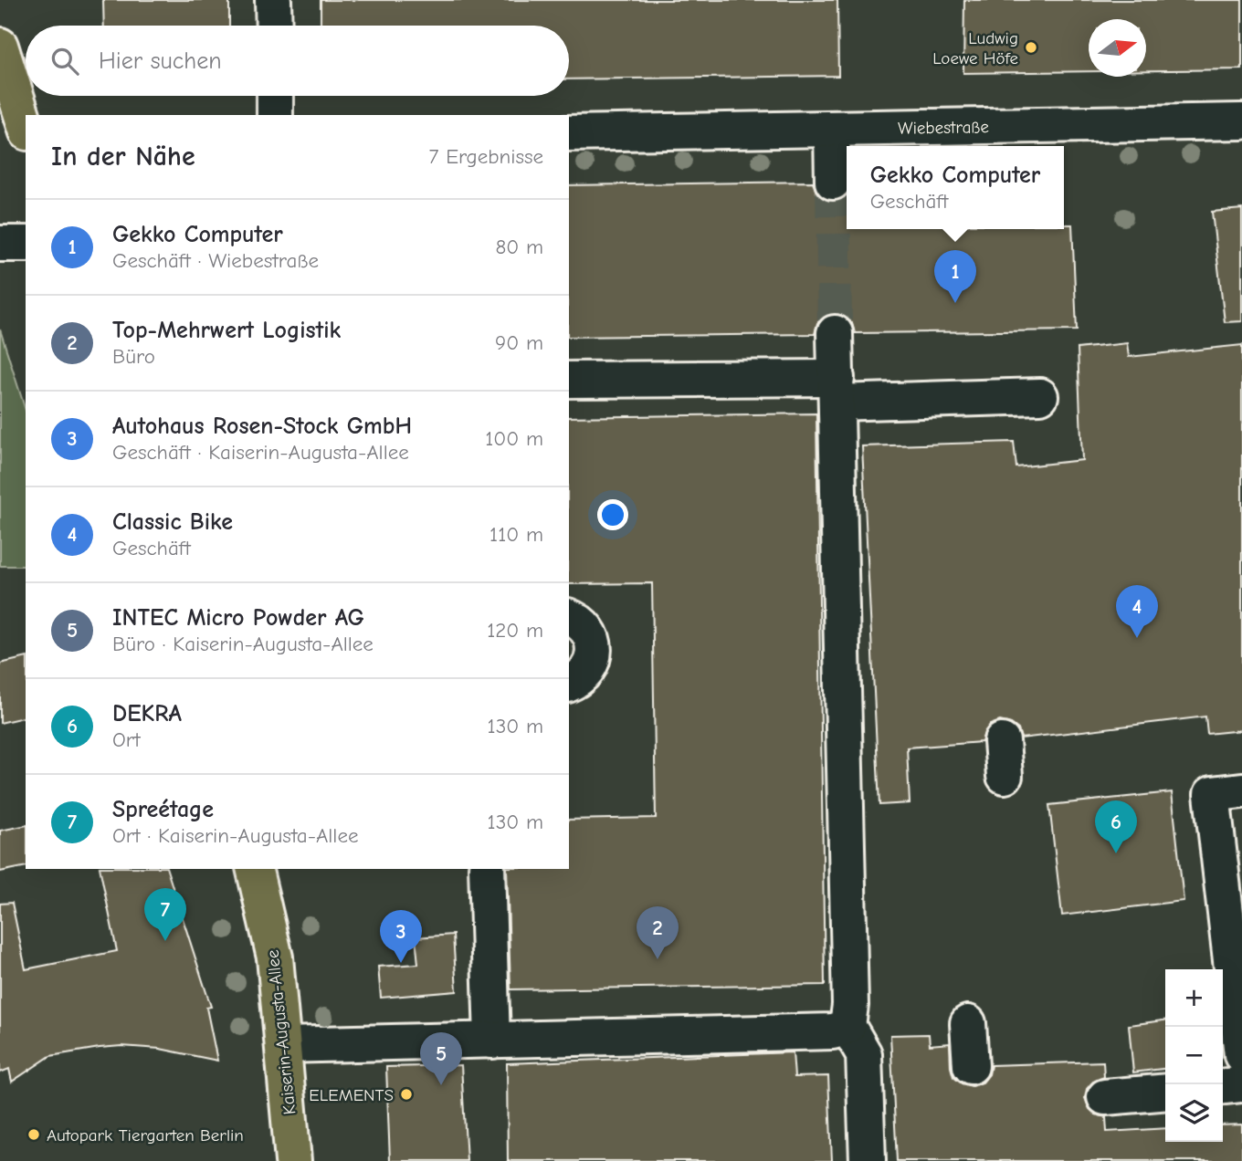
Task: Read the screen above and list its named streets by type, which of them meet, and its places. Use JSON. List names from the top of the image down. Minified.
{"streets":{"main road":["Kaiserin-Augusta-Allee"],"street":["Wiebestraße"]},"places":["Ludwig Loewe Höfe","ELEMENTS","Autopark Tiergarten Berlin"],"north":"right","page":{"search":"Hier suchen","heading":["In der Nähe","7 Ergebnisse"],"popup":["Gekko Computer","Geschäft"],"list":[{"mark":"1","name":"Gekko Computer","note":"Geschäft · Wiebestraße","value":"80 m"},{"mark":"2","name":"Top-Mehrwert Logistik","note":"Büro","value":"90 m"},{"mark":"3","name":"Autohaus Rosen-Stock GmbH","note":"Geschäft · Kaiserin-Augusta-Allee","value":"100 m"},{"mark":"4","name":"Classic Bike","note":"Geschäft","value":"110 m"},{"mark":"5","name":"INTEC Micro Powder AG","note":"Büro · Kaiserin-Augusta-Allee","value":"120 m"},{"mark":"6","name":"DEKRA","note":"Ort","value":"130 m"},{"mark":"7","name":"Spreétage","note":"Ort · Kaiserin-Augusta-Allee","value":"130 m"}],"pins":["1","4","6","7","2","3","5"],"map_buttons":["+","−"]}}
